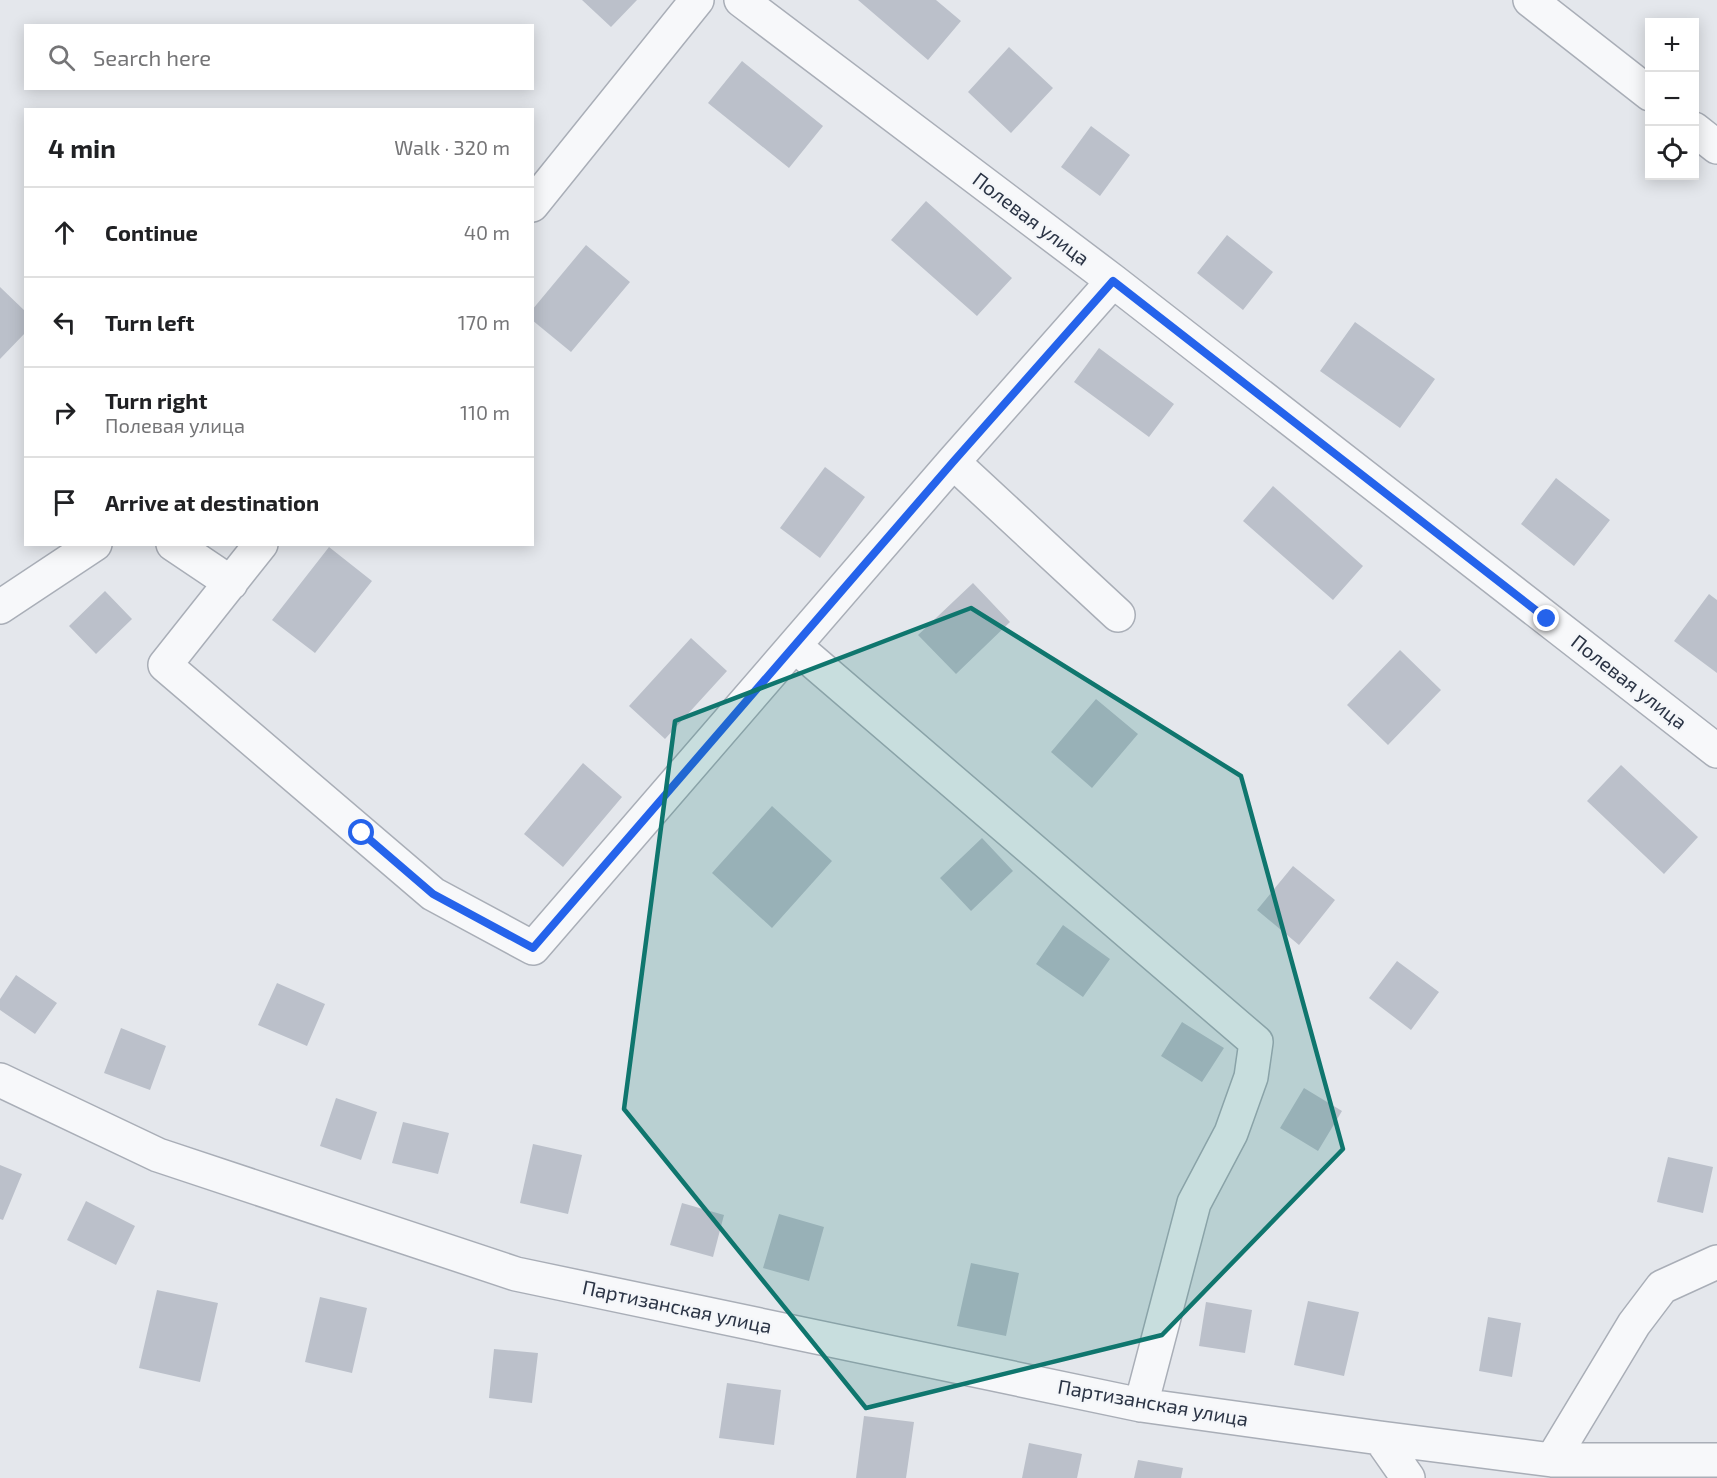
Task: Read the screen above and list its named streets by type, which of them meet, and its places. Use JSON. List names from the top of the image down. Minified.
{"streets":{"street":["Полевая улица","Партизанская улица"]},"page":{"map_buttons":["+","−"],"search":"Search here","heading":["4 min","Walk · 320 m"],"list":[["Continue","40 m"],["Turn left","170 m"],["Turn right","Полевая улица","110 m"],"Arrive at destination"]}}
